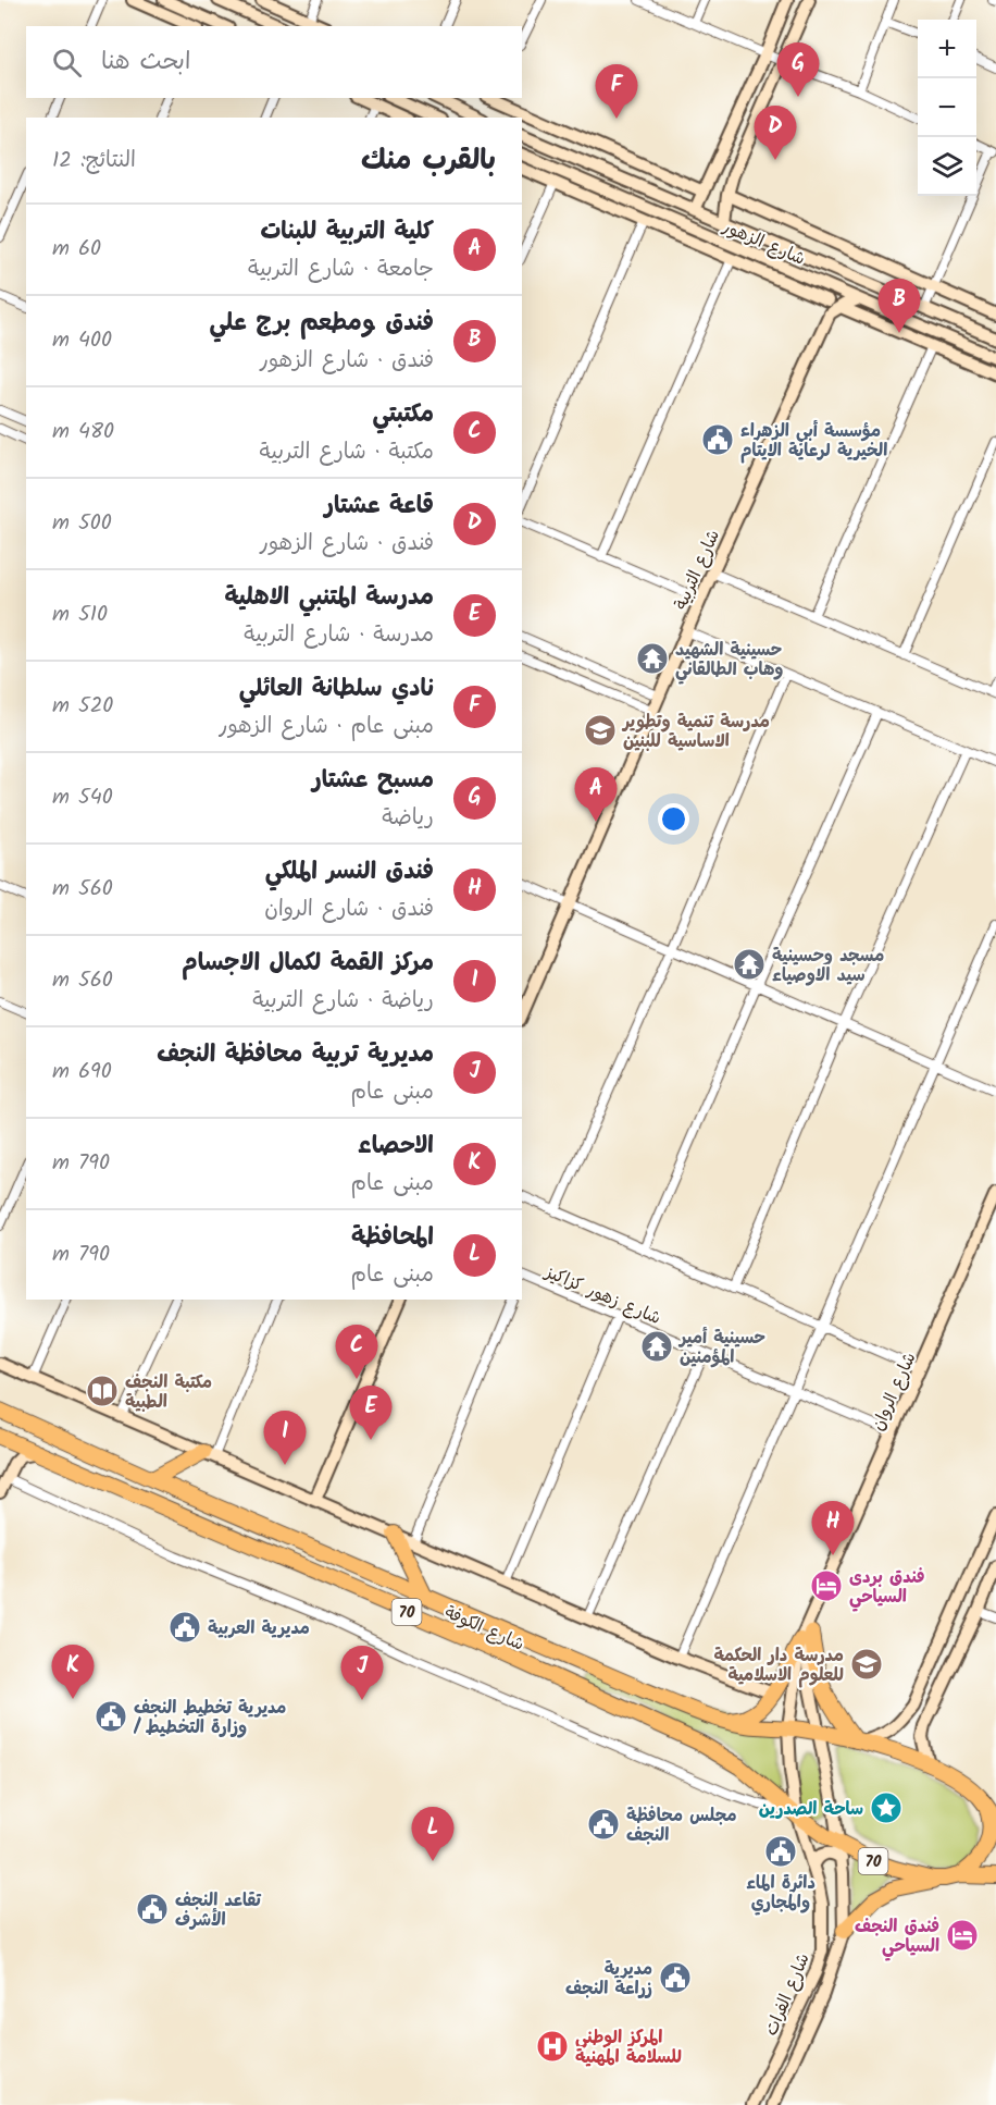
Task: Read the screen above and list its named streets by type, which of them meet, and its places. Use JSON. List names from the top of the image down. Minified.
{"streets":{"highway":["70","شارع الكوفة"],"street":["شارع الزهور","شارع التربية","شارع زهور كزاكيز","شارع الروان","شارع الفرات"]},"crossings":[["شارع زهور كزاكيز","شارع الروان"],["شارع الروان","70"],["شارع الروان","شارع الكوفة"],["شارع الروان","شارع الفرات"],["70","شارع الكوفة"],["70","شارع الفرات"],["شارع الكوفة","شارع الفرات"]],"places":{"public building":["مؤسسة أبي الزهراء الخيرية لرعاية الايتام","مديرية العربية","مديرية تخطيط النجف / وزارة التخطيط","مجلس محافظة النجف","دائرة الماء والمجاري","تقاعد النجف الأشرف","مديرية زراعة النجف"],"temple":["حسينية الشهيد وهاب الطالقاني","مسجد وحسينية سيد الاوصياء","حسينية أمير المؤمنين"],"school or university":["مدرسة تنمية وتطوير الاساسية للبنين","مدرسة دار الحكمة للعلوم الاسلامية"],"library":["مكتبة النجف الطبية"],"hotel":["فندق بردى السياحي","فندق النجف السياحي"],"place":["ساحة الصدرين"],"hospital":["المركز الوطني للسلامة المهنية"]},"page":{"map_buttons":["+","−"],"search":"ابحث هنا","pins":["G","F","D","B","A","C","E","I","H","K","J","L"],"heading":["بالقرب منك","النتائج: 12"],"list":[{"mark":"A","name":"كلية التربية للبنات","note":"جامعة · شارع التربية","value":"60 m"},{"mark":"B","name":"فندق ومطعم برج علي","note":"فندق · شارع الزهور","value":"400 m"},{"mark":"C","name":"مكتبتي","note":"مكتبة · شارع التربية","value":"480 m"},{"mark":"D","name":"قاعة عشتار","note":"فندق · شارع الزهور","value":"500 m"},{"mark":"E","name":"مدرسة المتنبي الاهلية","note":"مدرسة · شارع التربية","value":"510 m"},{"mark":"F","name":"نادي سلطانة العائلي","note":"مبنى عام · شارع الزهور","value":"520 m"},{"mark":"G","name":"مسبح عشتار","note":"رياضة","value":"540 m"},{"mark":"H","name":"فندق النسر الملكي","note":"فندق · شارع الروان","value":"560 m"},{"mark":"I","name":"مركز القمة لكمال الاجسام","note":"رياضة · شارع التربية","value":"560 m"},{"mark":"J","name":"مديرية تربية محافظة النجف","note":"مبنى عام","value":"690 m"},{"mark":"K","name":"الاحصاء","note":"مبنى عام","value":"790 m"},{"mark":"L","name":"المحافظة","note":"مبنى عام","value":"790 m"}]}}
